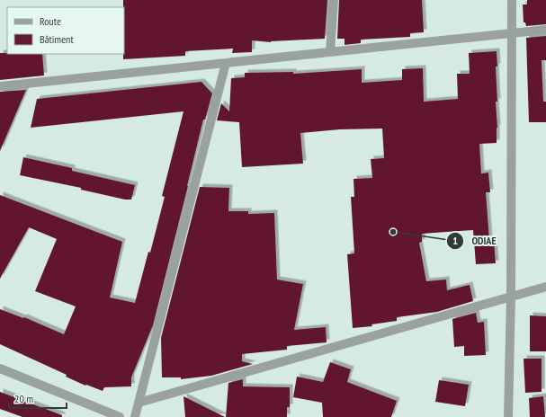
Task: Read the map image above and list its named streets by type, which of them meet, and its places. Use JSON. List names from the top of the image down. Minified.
{"places":["ODIAE"],"legend":["Route","Bâtiment"],"scale_bar":"20 m"}
